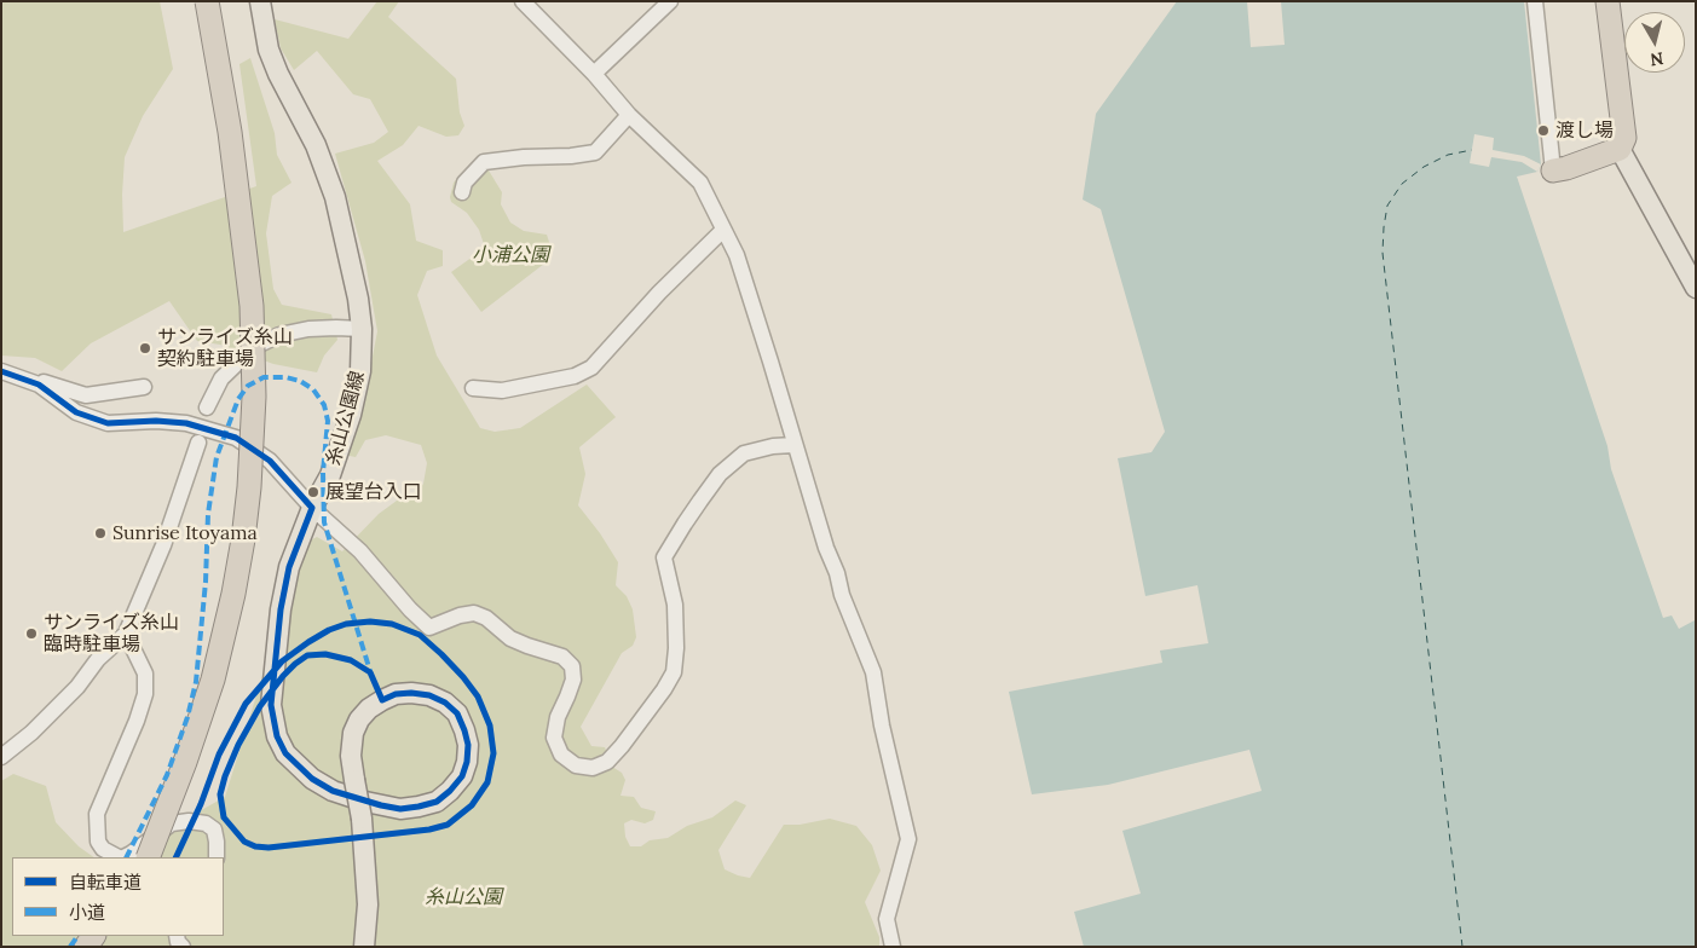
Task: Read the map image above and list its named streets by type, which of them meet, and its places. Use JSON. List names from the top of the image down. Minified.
{"streets":{"main road":["糸山公園線"]},"parks":["小浦公園","糸山公園"],"places":["渡し場","サンライズ糸山 契約駐車場","展望台入口","Sunrise Itoyama","サンライズ糸山 臨時駐車場"],"legend":["自転車道","小道"],"north":"bottom"}
